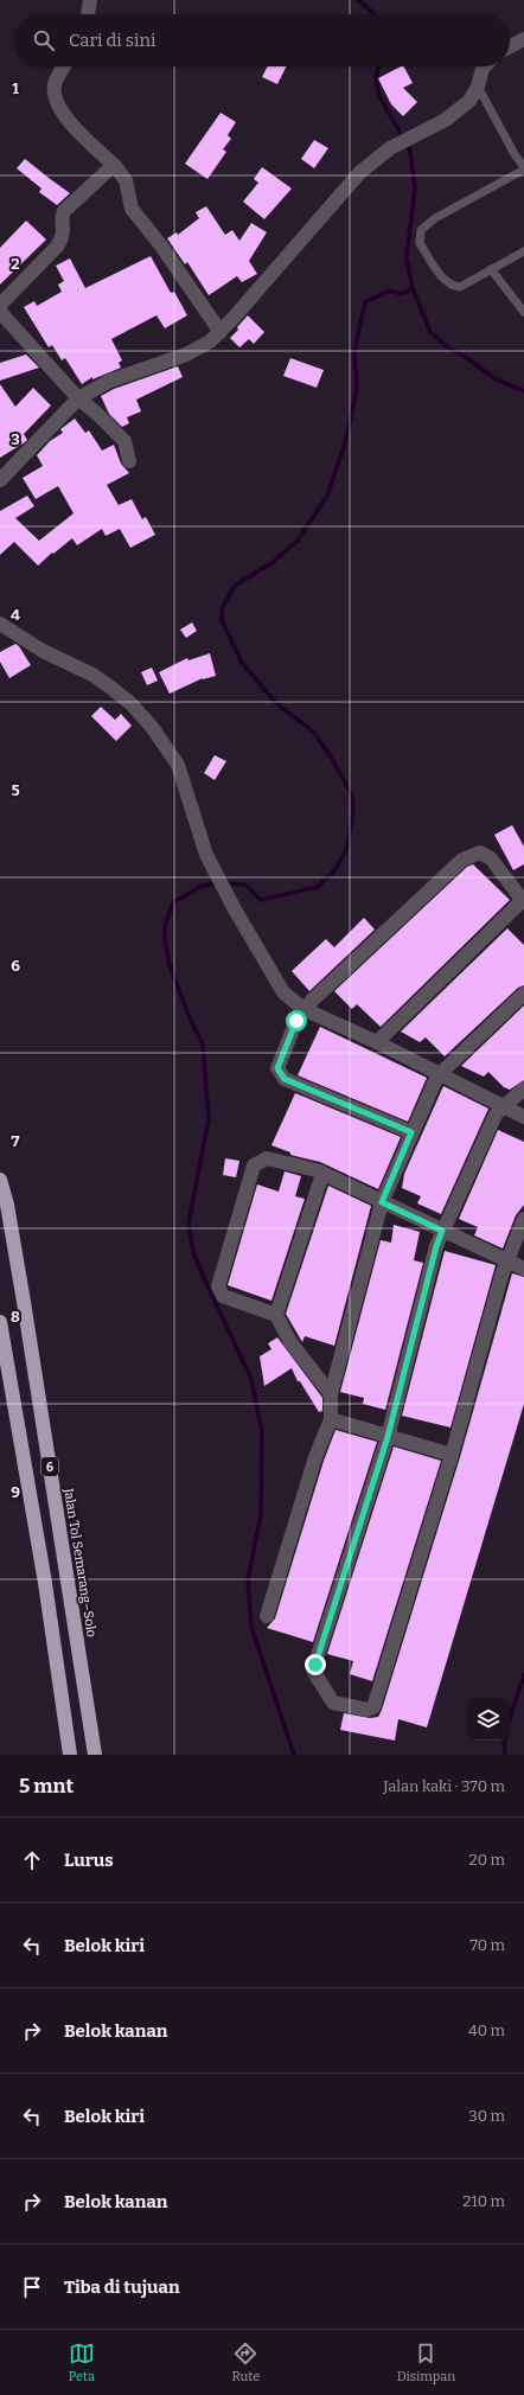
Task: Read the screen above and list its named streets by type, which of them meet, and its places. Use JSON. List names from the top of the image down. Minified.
{"streets":{"highway":["6","Jalan Tol Semarang–Solo"]},"page":{"search":"Cari di sini","heading":["5 mnt","Jalan kaki · 370 m"],"list":[["Lurus","20 m"],["Belok kiri","70 m"],["Belok kanan","40 m"],["Belok kiri","30 m"],["Belok kanan","210 m"],"Tiba di tujuan"],"nav":["Peta","Rute","Disimpan"]},"grid":{"rows":["1","2","3","4","5","6","7","8","9"]}}
